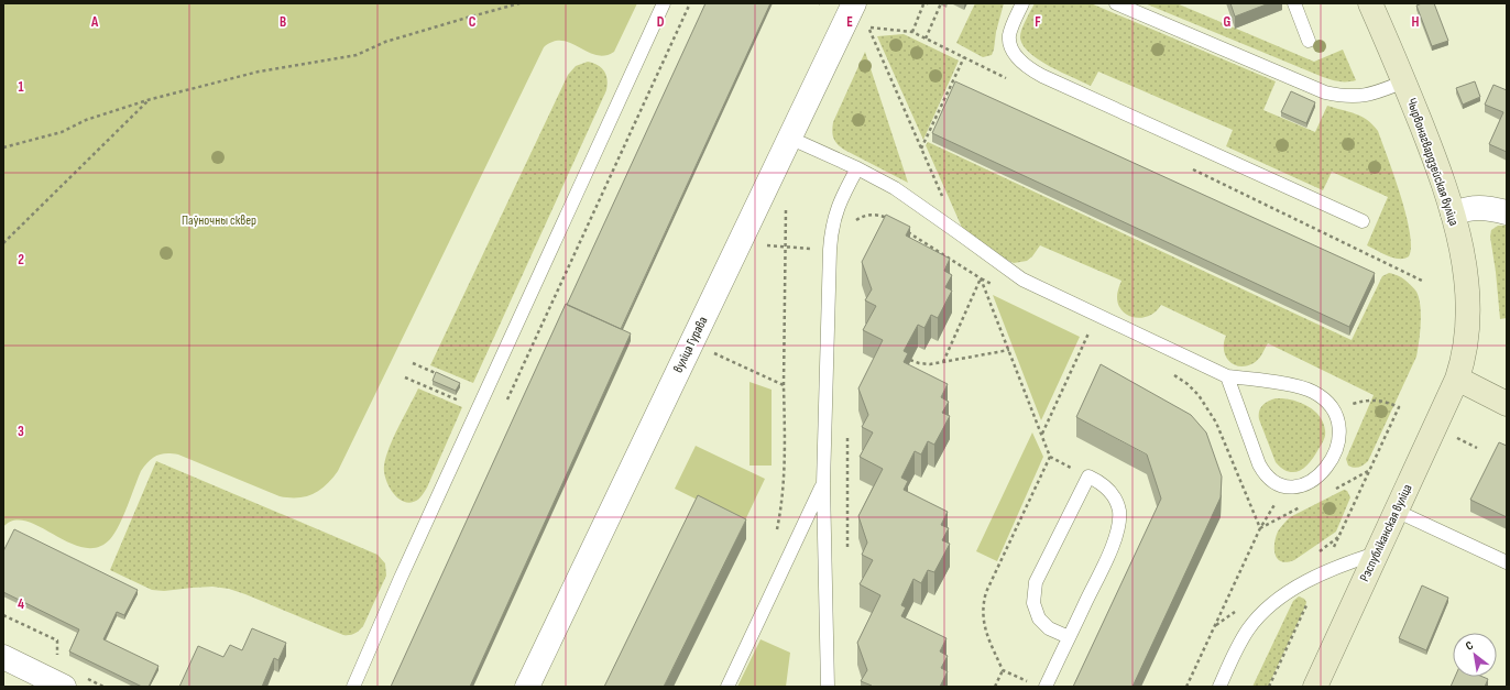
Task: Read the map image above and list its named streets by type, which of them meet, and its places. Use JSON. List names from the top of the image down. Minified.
{"streets":{"main road":["Чырвонагвардзейская вуліца","Рэспубліканская вуліца"],"street":["вуліца Гурава"]},"crossings":[["Чырвонагвардзейская вуліца","Рэспубліканская вуліца"]],"parks":["Паўночны сквер"],"north":"top left","grid":{"columns":["A","B","C","D","E","F","G","H"],"rows":["1","2","3","4"]}}
